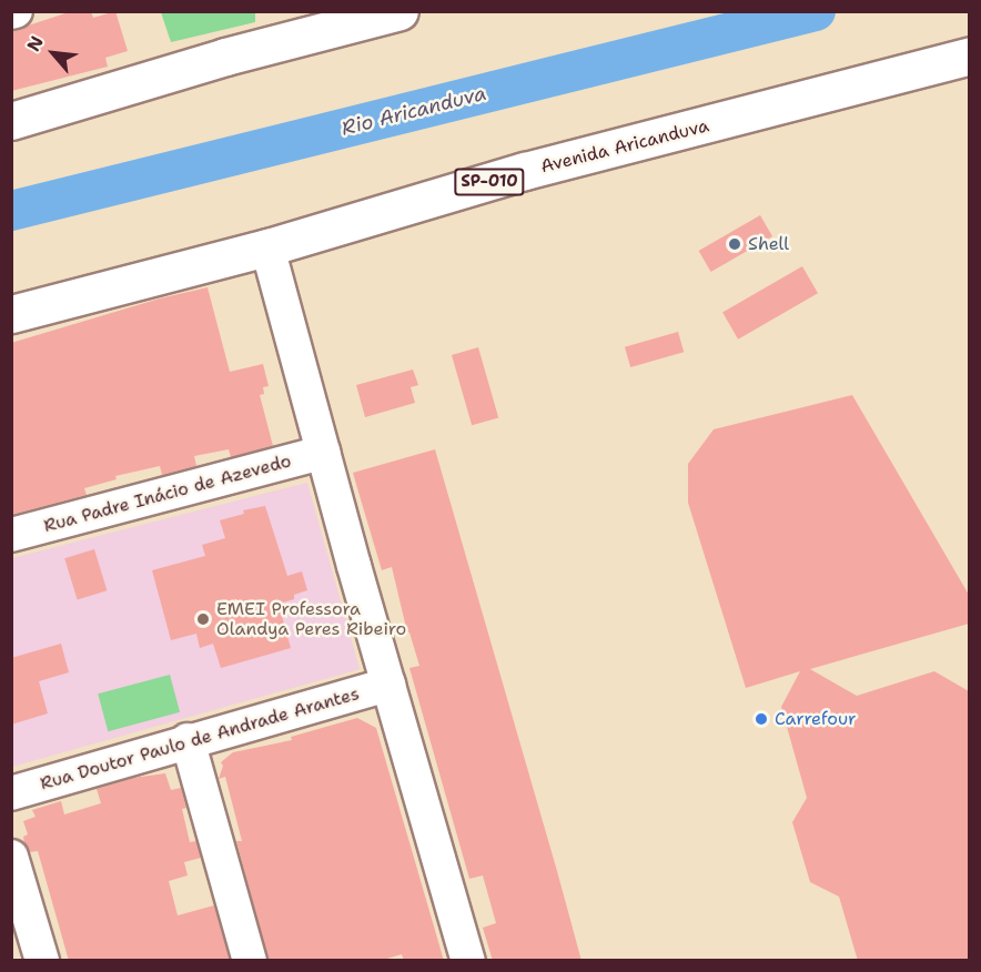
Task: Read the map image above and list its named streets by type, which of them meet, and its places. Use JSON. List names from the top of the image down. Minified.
{"streets":{"highway":["Avenida Aricanduva","SP-010"],"street":["Rua Padre Inácio de Azevedo","Rua Doutor Paulo de Andrade Arantes"]},"water":["Rio Aricanduva"],"places":["Shell","EMEI Professora Olandya Peres Ribeiro","Carrefour"],"north":"top left"}
